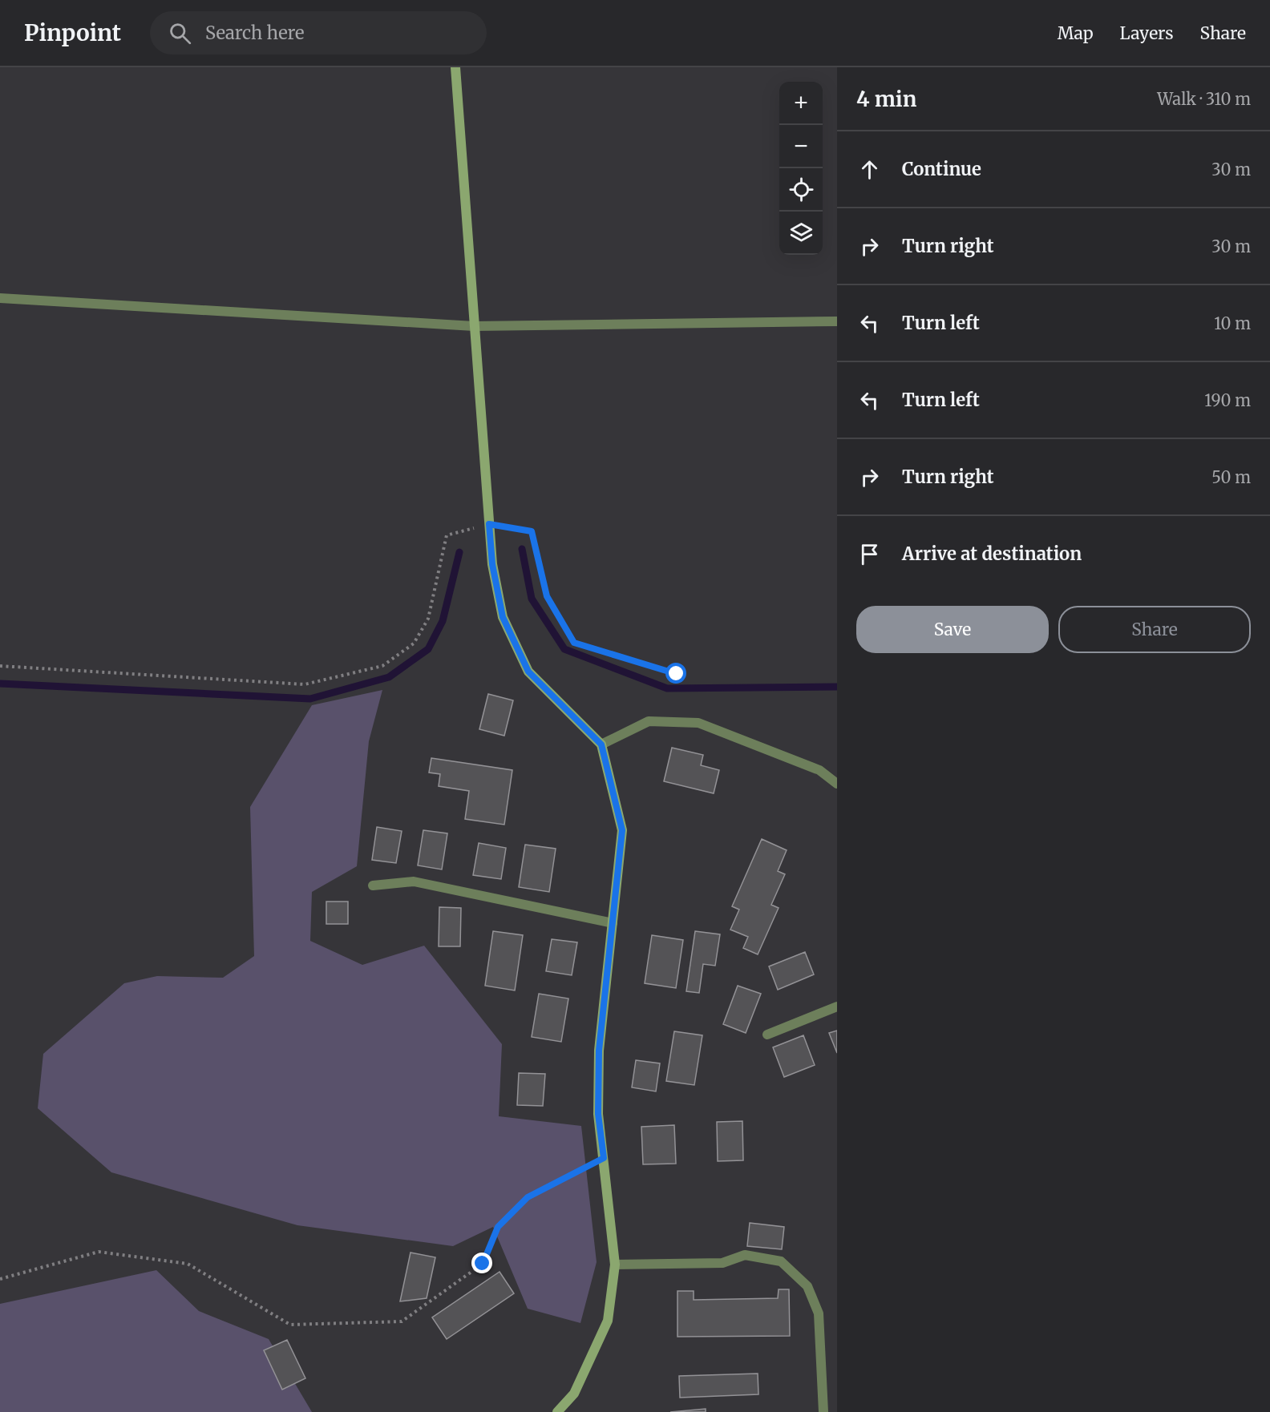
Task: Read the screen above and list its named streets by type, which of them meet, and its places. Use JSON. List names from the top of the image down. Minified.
{"page":{"header":"Pinpoint","search":"Search here","nav":["Map","Layers","Share"],"heading":["4 min","Walk · 310 m"],"map_buttons":["+","−"],"list":[["Continue","30 m"],["Turn right","30 m"],["Turn left","10 m"],["Turn left","190 m"],["Turn right","50 m"],"Arrive at destination"],"buttons":["Save","Share"]}}
